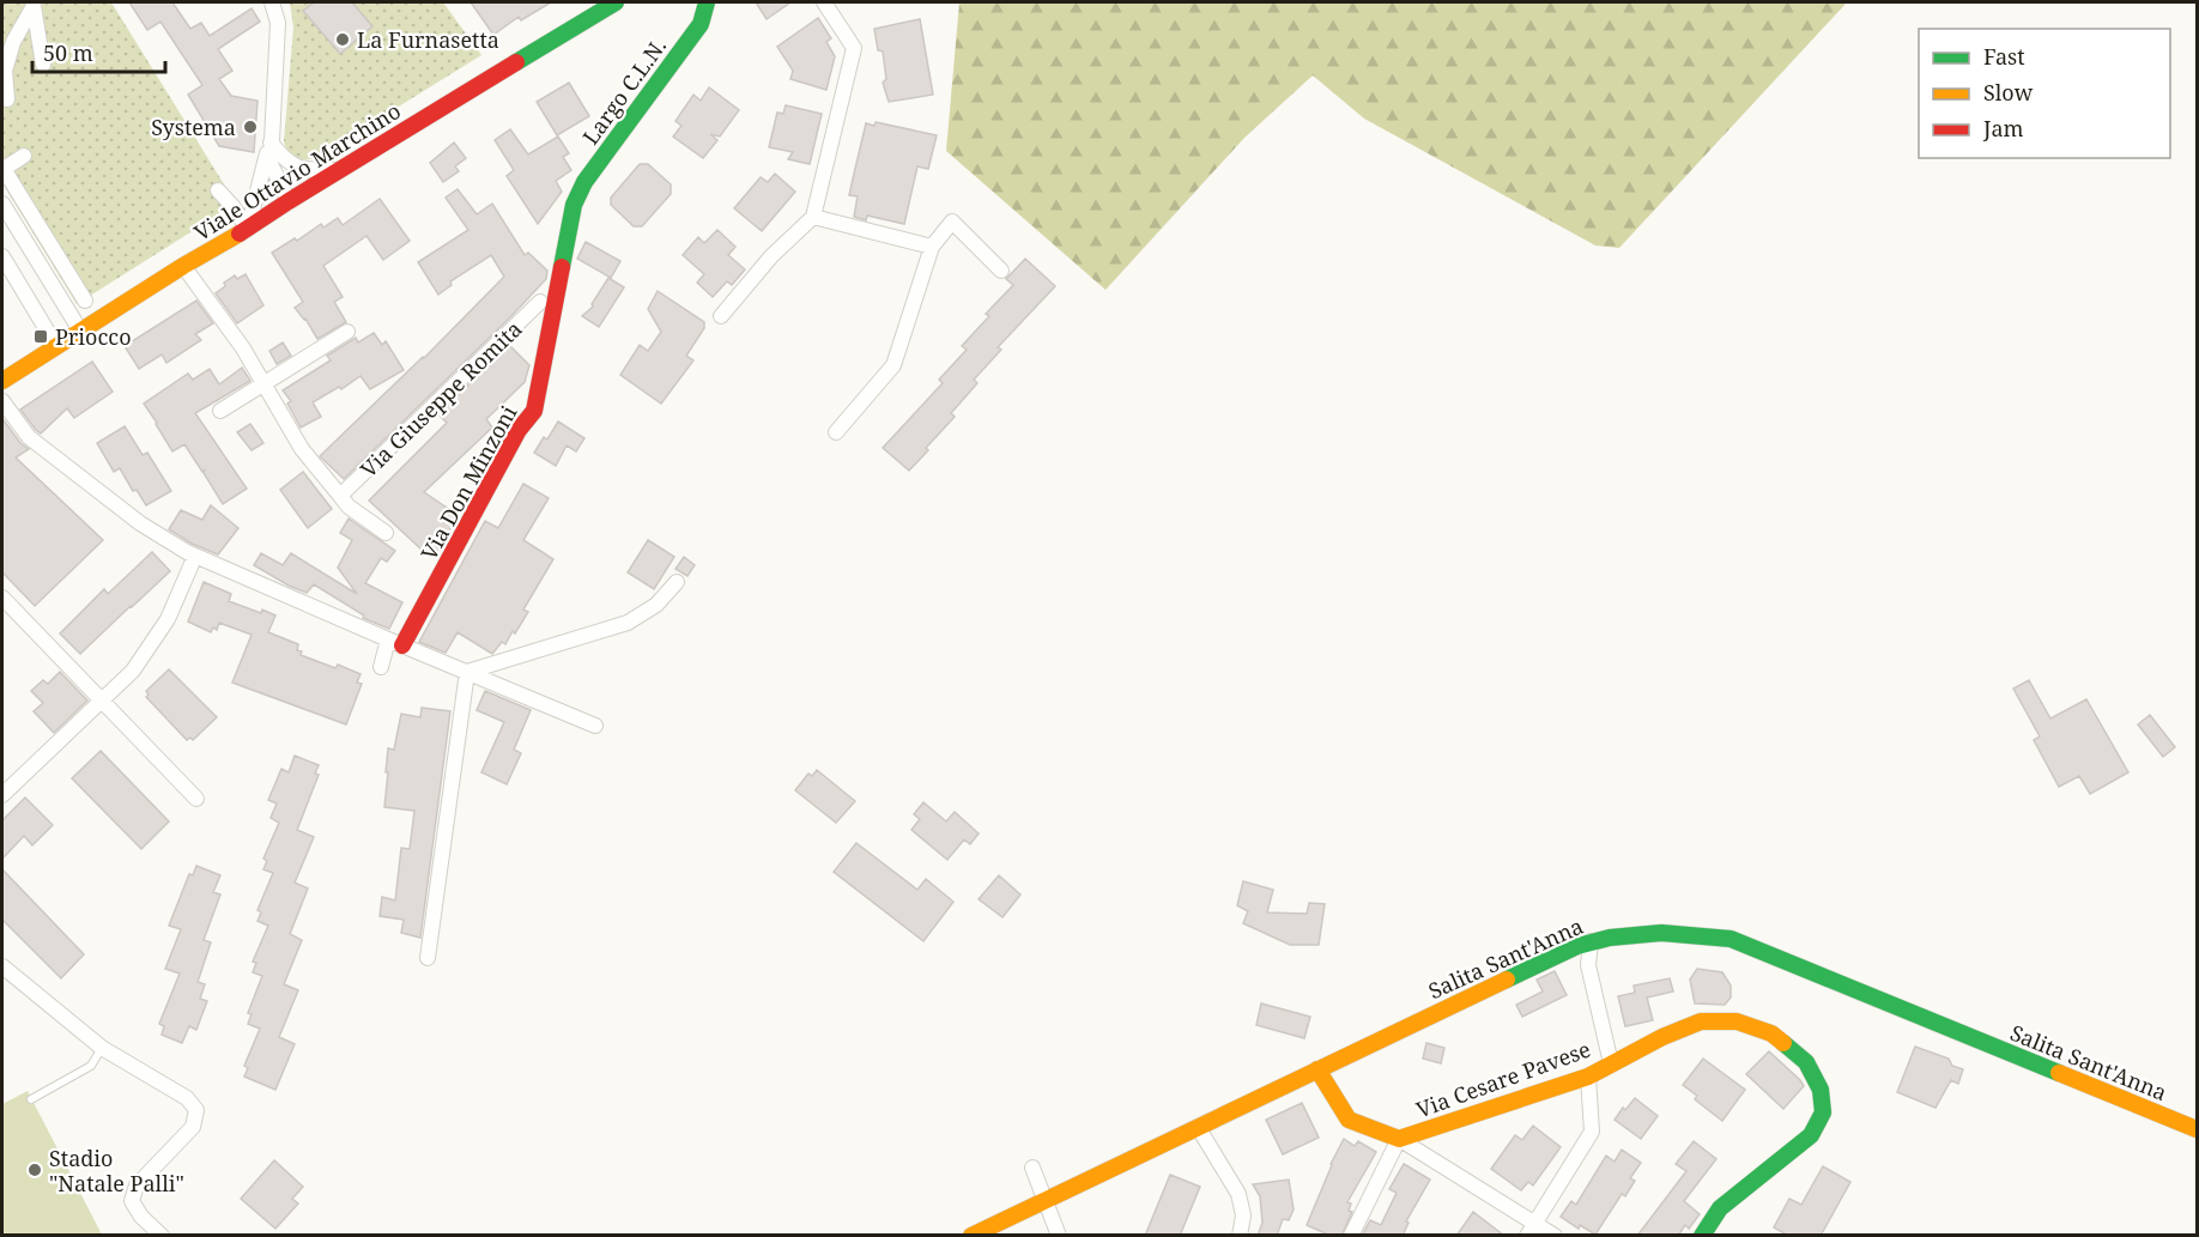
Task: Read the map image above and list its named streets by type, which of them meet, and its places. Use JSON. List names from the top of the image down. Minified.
{"streets":{"street":["Largo C.L.N.","Viale Ottavio Marchino","Via Giuseppe Romita","Via Don Minzoni","Salita Sant'Anna","Via Cesare Pavese"]},"crossings":[["Largo C.L.N.","Via Don Minzoni"],["Viale Ottavio Marchino","Via Giuseppe Romita"],["Salita Sant'Anna","Via Cesare Pavese"]],"places":{"other":["La Furnasetta","Systema","Stadio \"Natale Palli\""],"transit":["Priocco"]},"legend":["Fast","Slow","Jam"],"scale_bar":"50 m"}
